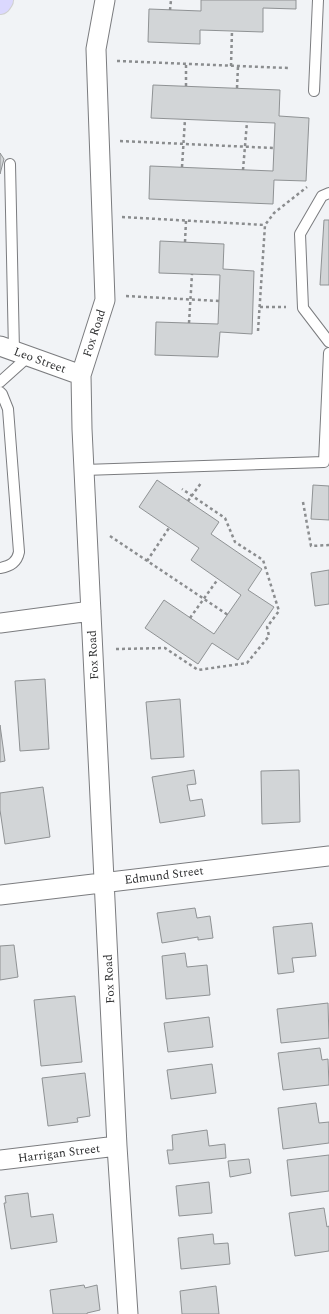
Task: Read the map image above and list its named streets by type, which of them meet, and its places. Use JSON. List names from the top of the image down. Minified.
{"streets":{"street":["Fox Road","Leo Street","Edmund Street","Harrigan Street"]},"crossings":[["Fox Road","Leo Street"],["Fox Road","Edmund Street"],["Fox Road","Harrigan Street"]]}
